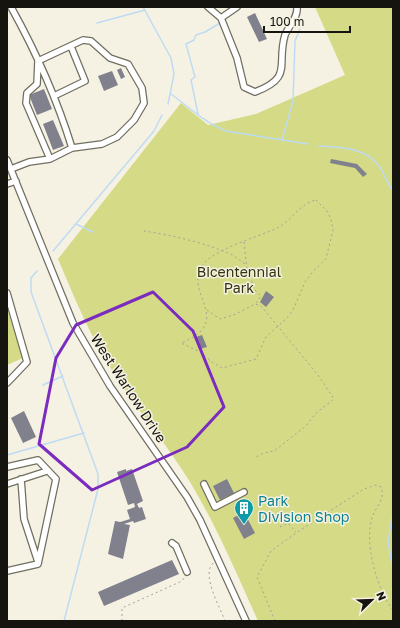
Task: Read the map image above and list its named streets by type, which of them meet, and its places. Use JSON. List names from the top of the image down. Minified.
{"streets":{"street":["West Warlow Drive"]},"parks":["Bicentennial Park"],"places":{"building":["Park Division Shop"]},"scale_bar":"100 m","north":"top right"}
